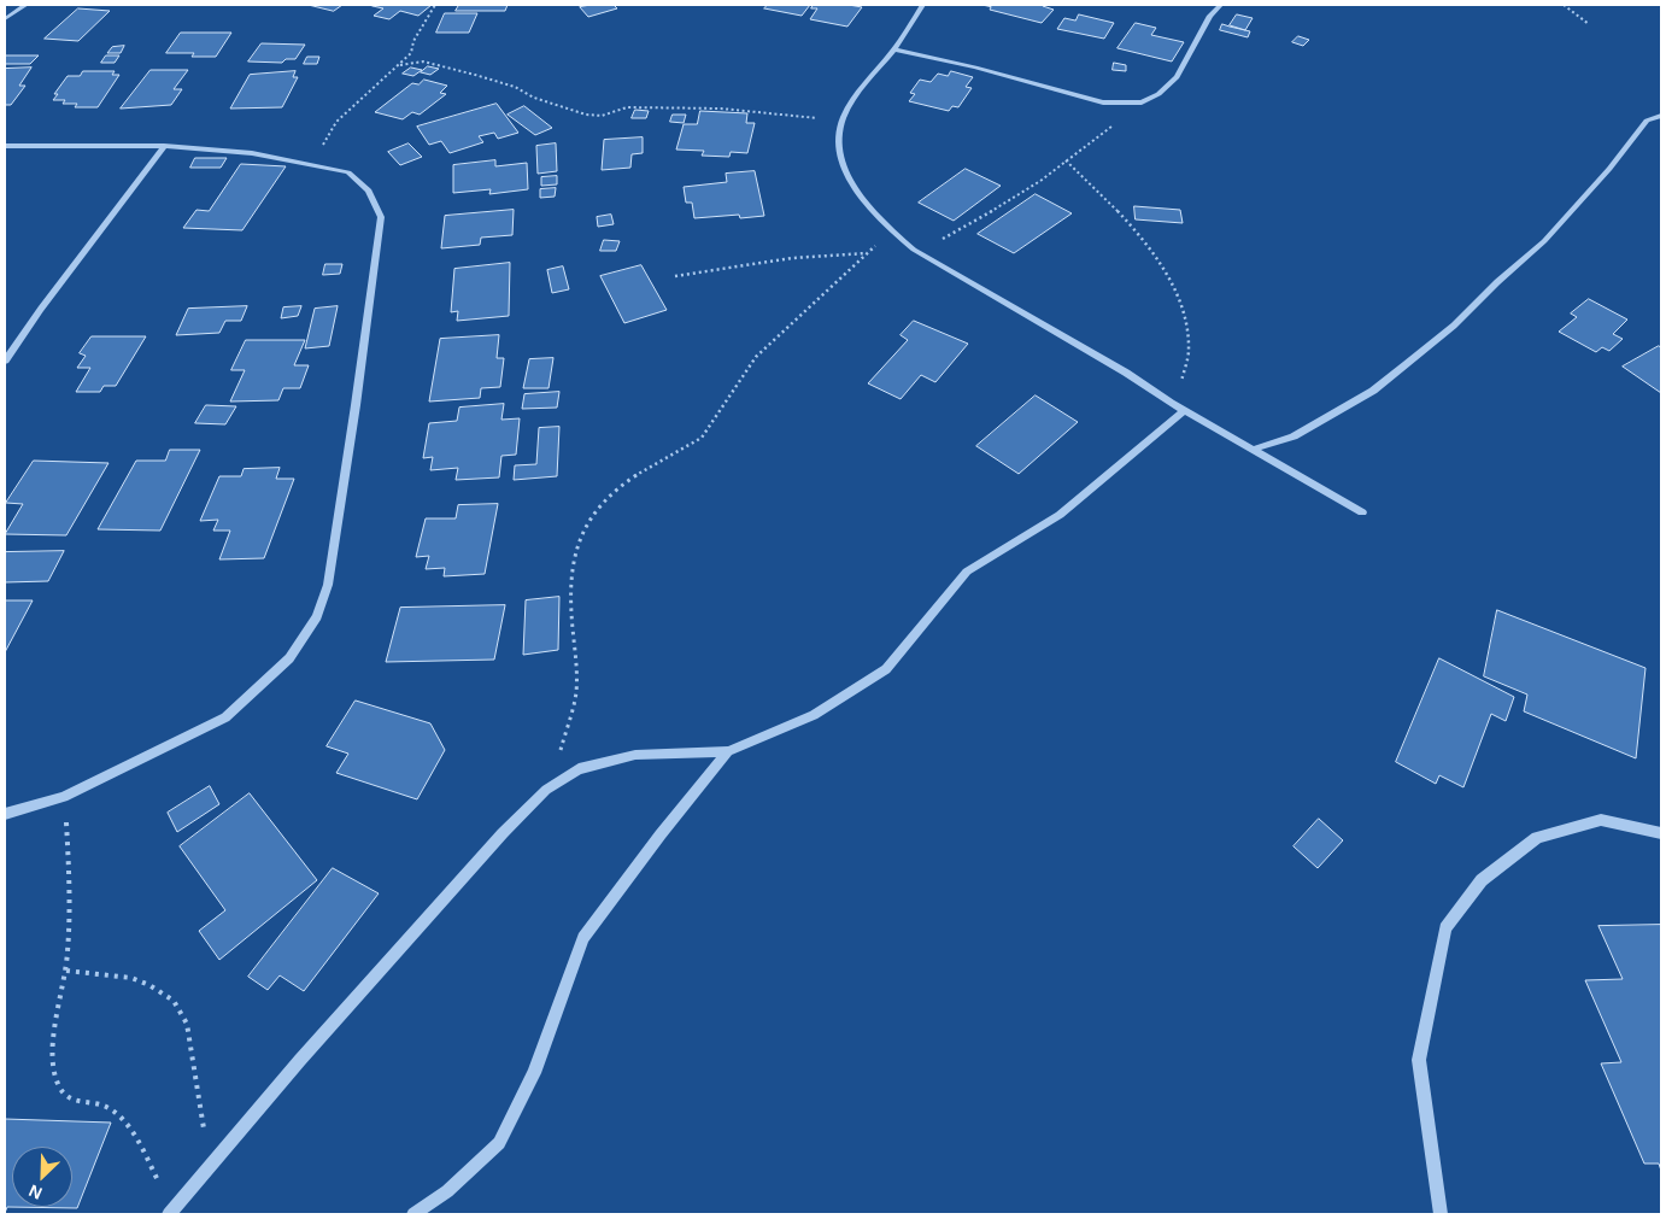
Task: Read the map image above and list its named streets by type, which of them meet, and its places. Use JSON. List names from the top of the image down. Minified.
{"north":"bottom left"}
